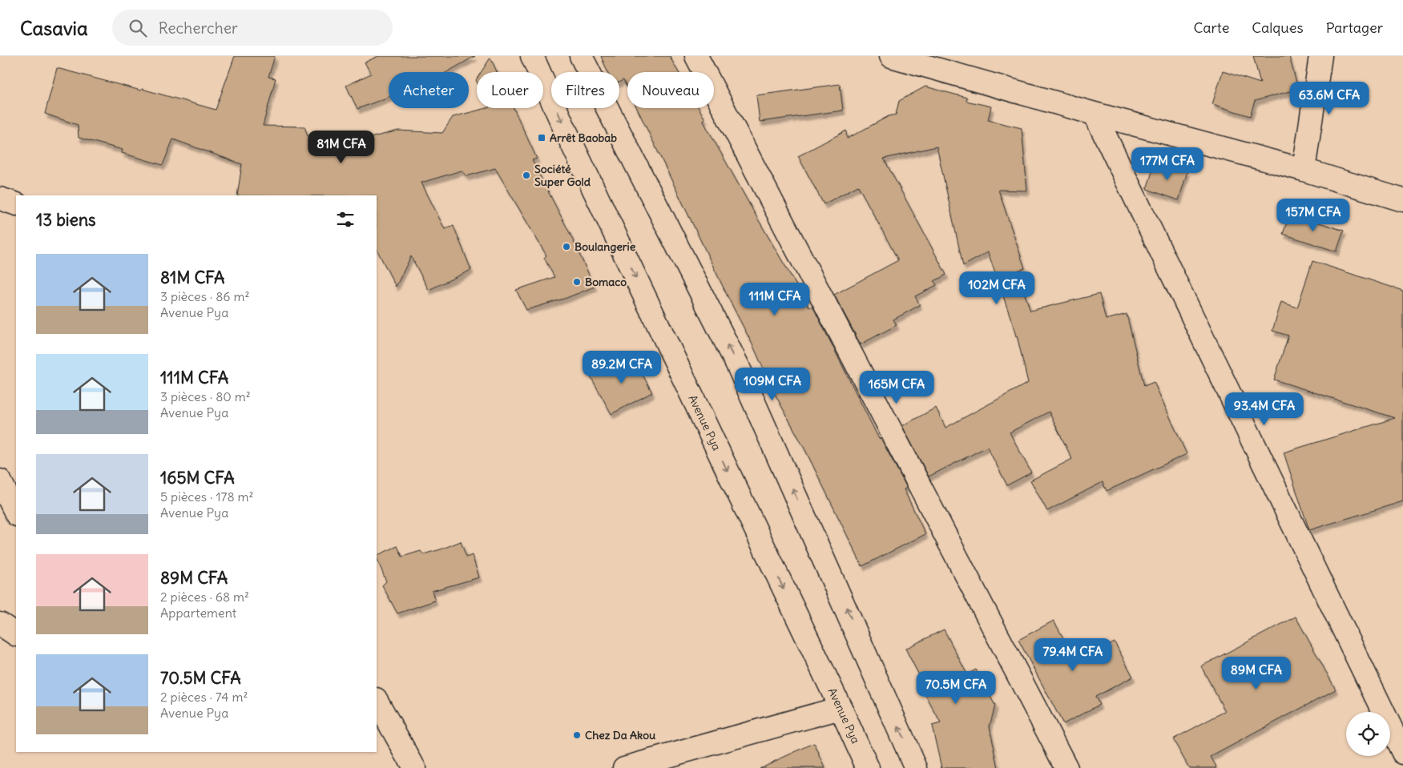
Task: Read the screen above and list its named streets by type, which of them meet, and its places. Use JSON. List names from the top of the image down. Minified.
{"streets":{"street":["Avenue Pya"]},"places":{"transit":["Arrêt Baobab"],"other":["Société Super Gold","Boulangerie","Bomaco","Chez Da Akou"]},"page":{"header":"Casavia","search":"Rechercher","nav":["Carte","Calques","Partager"],"chip":["Acheter","Louer","Filtres","Nouveau"],"price":["63.6M CFA","81M CFA","177M CFA","157M CFA","102M CFA","111M CFA","89.2M CFA","109M CFA","165M CFA","93.4M CFA","79.4M CFA","89M CFA","70.5M CFA"],"heading":"13 biens","list":[{"name":"81M CFA","note":"3 pièces · 86 m² · Avenue Pya"},{"name":"111M CFA","note":"3 pièces · 80 m² · Avenue Pya"},{"name":"165M CFA","note":"5 pièces · 178 m² · Avenue Pya"},{"name":"89M CFA","note":"2 pièces · 68 m² · Appartement"},{"name":"70.5M CFA","note":"2 pièces · 74 m² · Avenue Pya"}]}}
